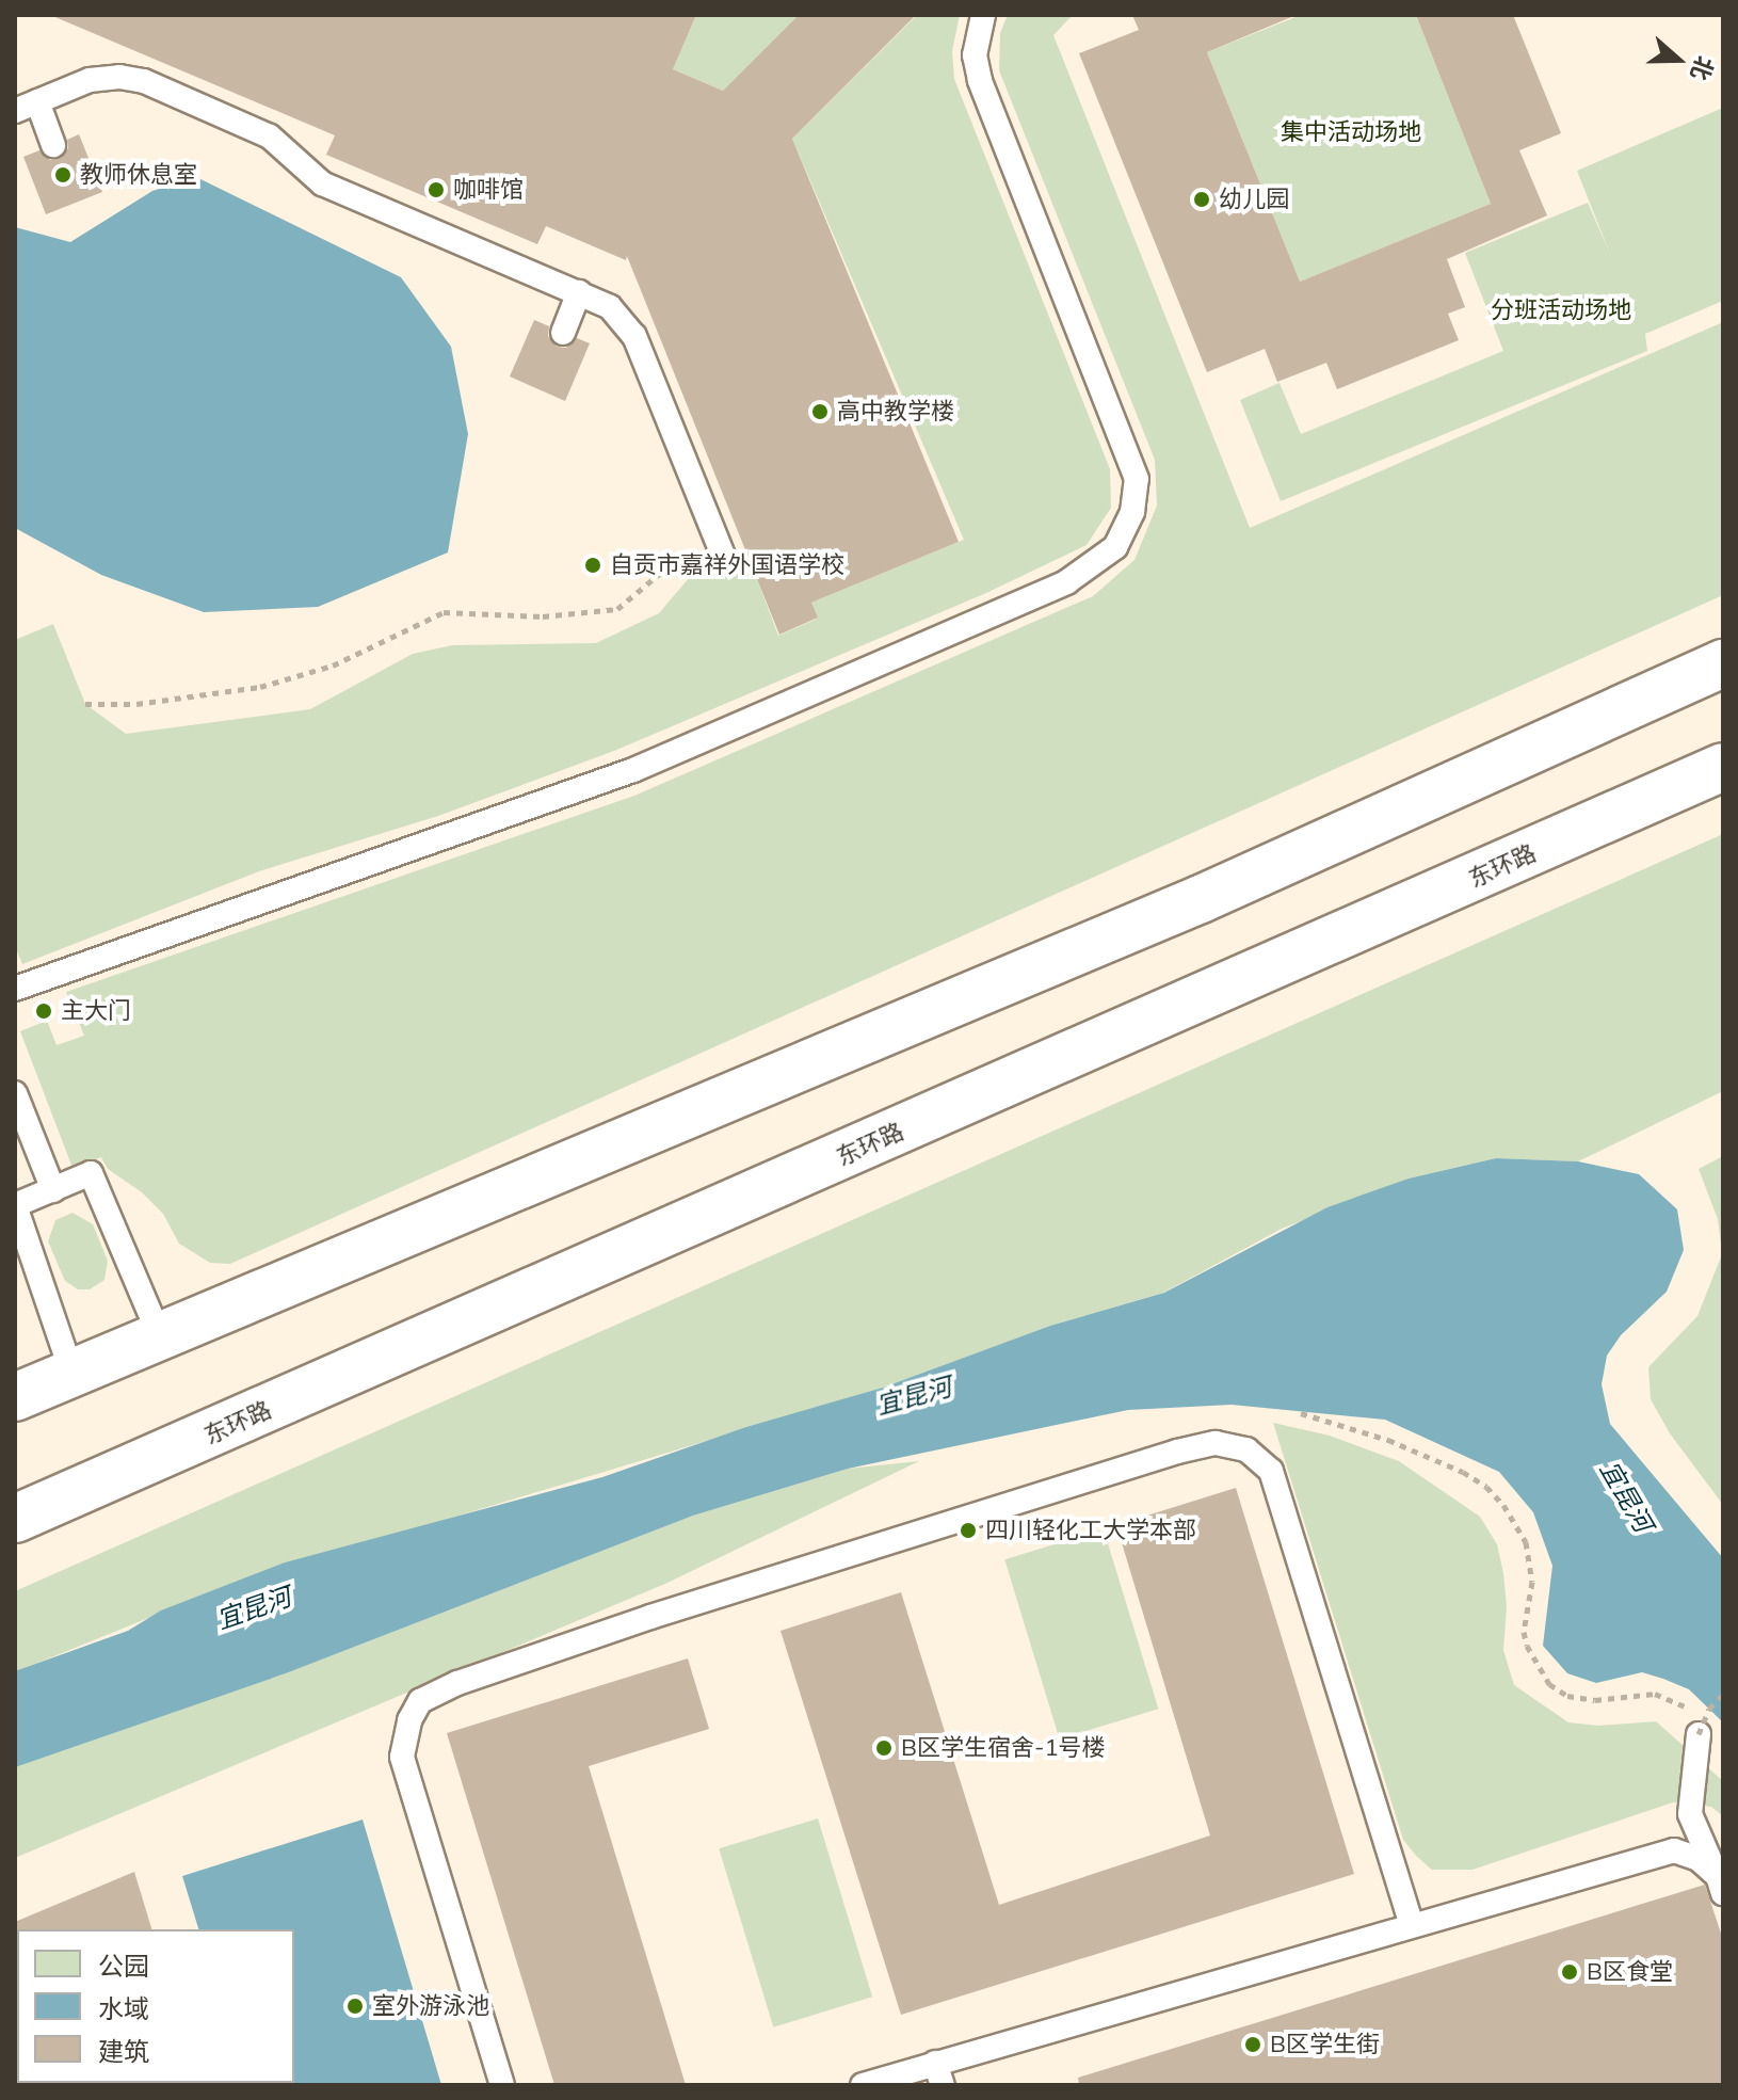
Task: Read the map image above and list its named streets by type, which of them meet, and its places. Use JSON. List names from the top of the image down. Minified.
{"streets":{"highway":["东环路"]},"water":["宜昆河"],"parks":["集中活动场地","分班活动场地"],"places":["教师休息室","咖啡馆","幼儿园","高中教学楼","自贡市嘉祥外国语学校","主大门","四川轻化工大学本部","B区学生宿舍-1号楼","B区食堂","室外游泳池","B区学生街"],"legend":["公园","水域","建筑"],"north":"right"}
